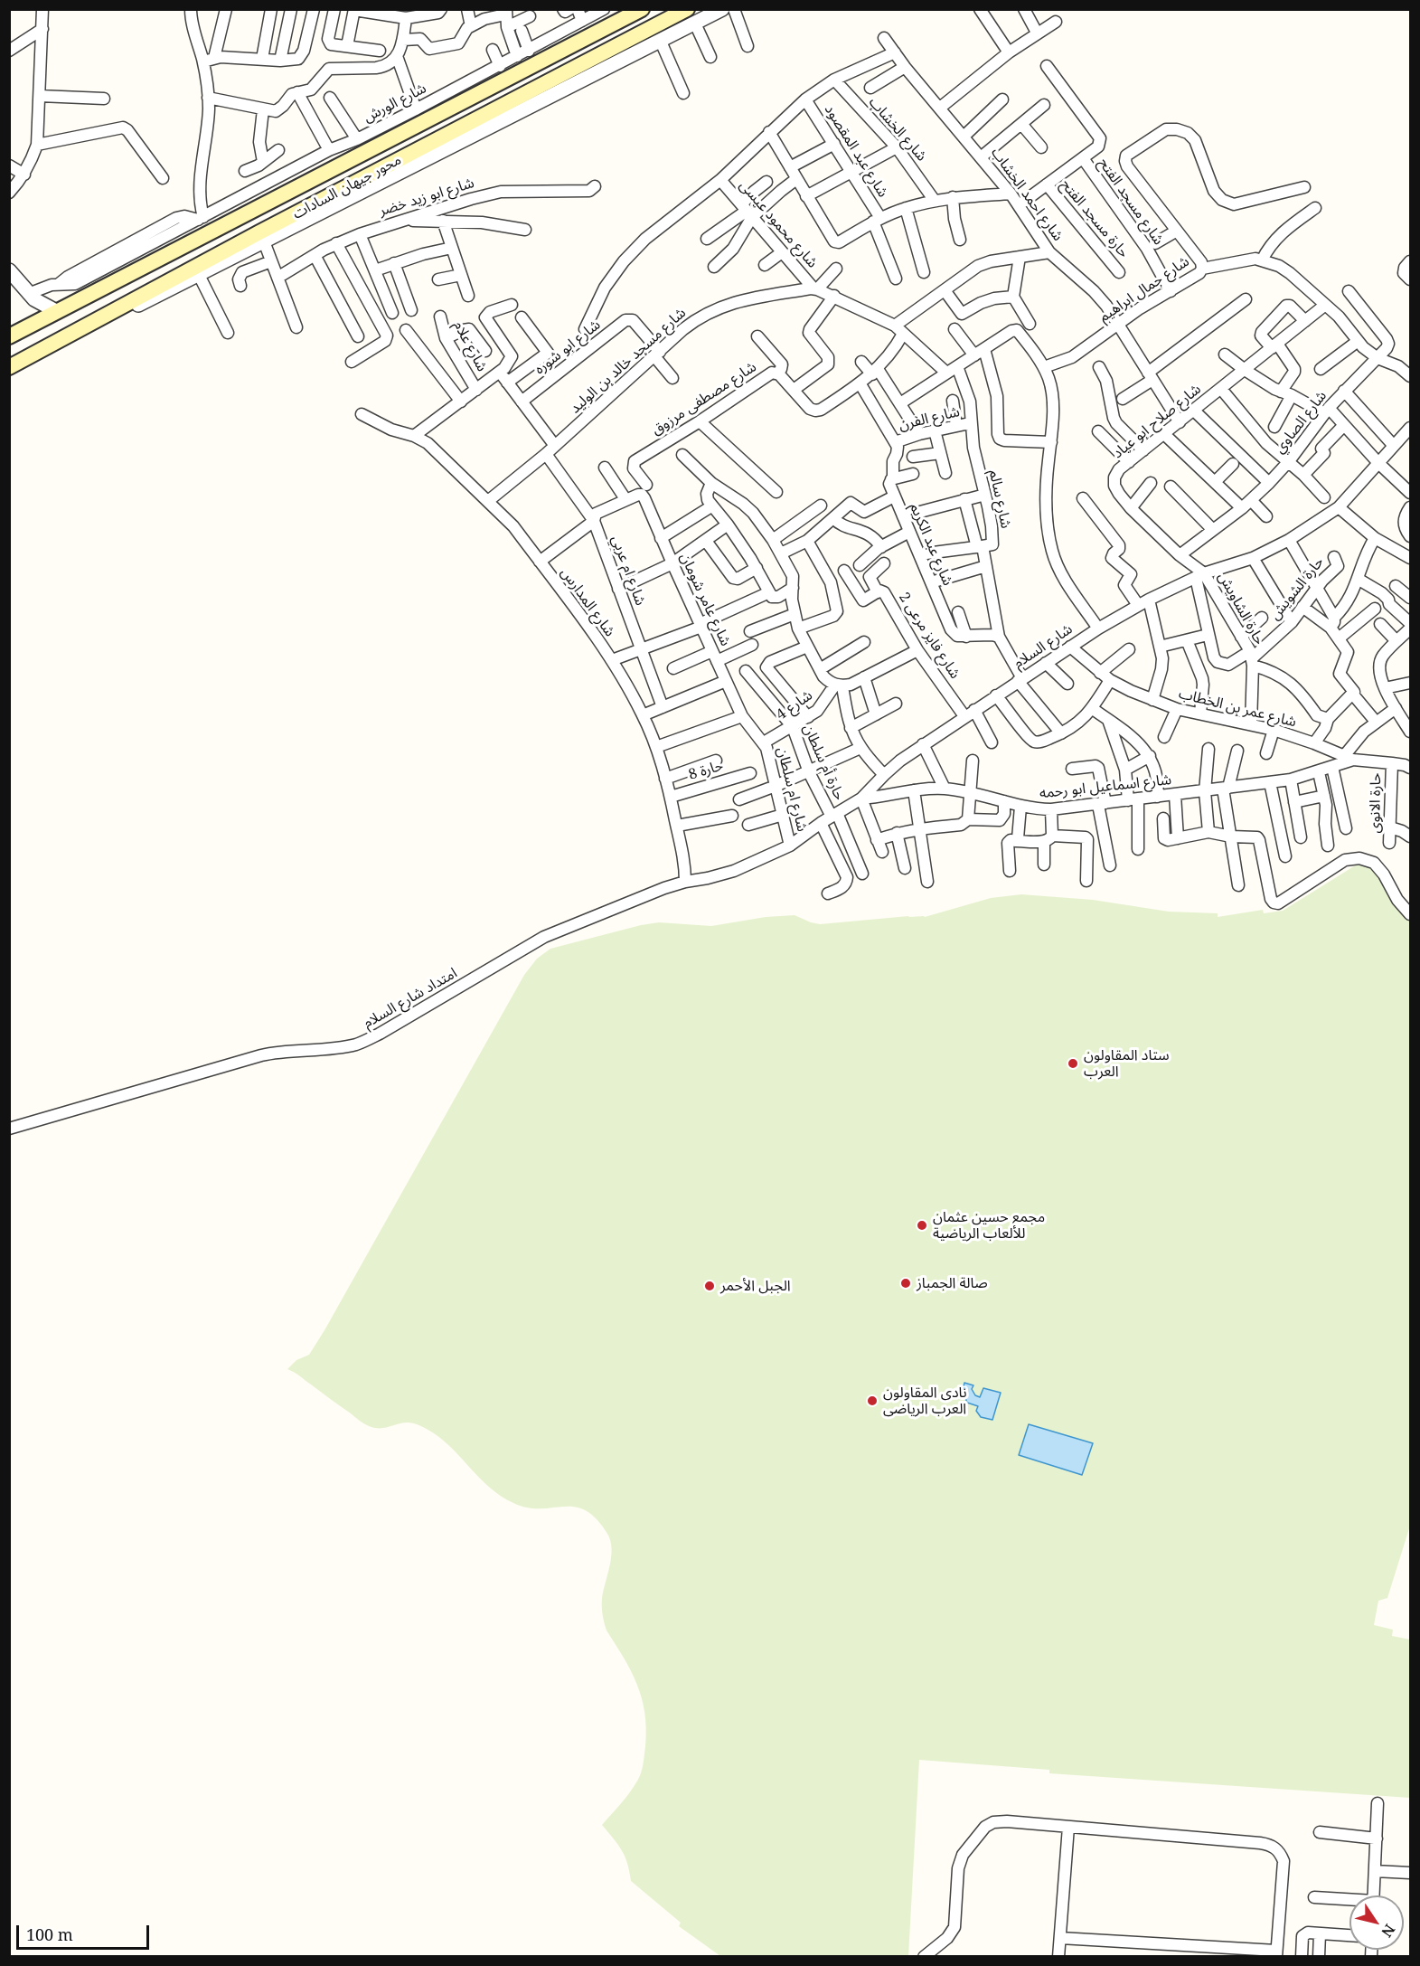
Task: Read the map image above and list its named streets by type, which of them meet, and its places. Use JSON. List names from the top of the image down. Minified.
{"streets":{"main road":["محور جيهان السادات"],"street":["شارع الورش","شارع الخشاب","شارع عبد المقصود","شارع احمد الخشاب","شارع ابو زيد خضر","شارع مسجد الفتح","حارة مسجد الفتح","شارع محمود عيسى","شارع جمال ابراهيم","شارع علام","شارع ابو شوره","شارع مسجد خالد بن الوليد","شارع مصطفى مرزوق","شارع الفرن","شارع صلاح ابو عياد","شارع الصاوي","شارع سالم","شارع عبد الكريم","شارع ام عربي","حارة الشويش","شارع عامر شومان","شارع المدارس","حارة الشاويش","شارع فايز مرعى 2","شارع السلام","شارع 4","شارع عمر بن الخطاب","حارة أم سلطان","حارة 8","شارع اسماعيل ابو رحمه","شارع ام سلطان","حارة الانوى","امتداد شارع السلام"]},"crossings":[["شارع احمد الخشاب","شارع جمال ابراهيم"],["شارع احمد الخشاب","شارع صلاح ابو عياد"],["شارع مسجد الفتح","شارع جمال ابراهيم"],["شارع محمود عيسى","شارع مسجد خالد بن الوليد"],["شارع ابو شوره","شارع مسجد خالد بن الوليد"],["شارع ابو شوره","شارع ام عربي"],["شارع مسجد خالد بن الوليد","شارع مصطفى مرزوق"],["شارع مسجد خالد بن الوليد","شارع ام عربي"],["شارع مسجد خالد بن الوليد","شارع المدارس"],["شارع مصطفى مرزوق","شارع عامر شومان"],["شارع الفرن","شارع سالم"],["شارع الفرن","شارع عبد الكريم"],["شارع صلاح ابو عياد","شارع الصاوي"],["شارع صلاح ابو عياد","حارة الشاويش"],["شارع صلاح ابو عياد","شارع السلام"],["حارة الشويش","حارة الشاويش"],["شارع عامر شومان","شارع ام سلطان"],["شارع المدارس","شارع السلام"],["شارع المدارس","حارة 8"],["شارع المدارس","امتداد شارع السلام"],["حارة الشاويش","شارع السلام"],["حارة الشاويش","شارع عمر بن الخطاب"],["شارع فايز مرعى 2","شارع السلام"],["شارع السلام","شارع عمر بن الخطاب"],["شارع السلام","حارة أم سلطان"],["شارع السلام","شارع اسماعيل ابو رحمه"],["شارع السلام","شارع ام سلطان"],["شارع السلام","امتداد شارع السلام"],["شارع 4","حارة أم سلطان"],["شارع 4","شارع ام سلطان"],["شارع عمر بن الخطاب","شارع اسماعيل ابو رحمه"],["شارع عمر بن الخطاب","حارة الانوى"]],"places":["ستاد المقاولون العرب","مجمع حسين عثمان للألعاب الرياضية","صالة الجمباز","الجبل الأحمر","نادى المقاولون العرب الرياضى"],"scale_bar":"100 m","north":"bottom right"}
